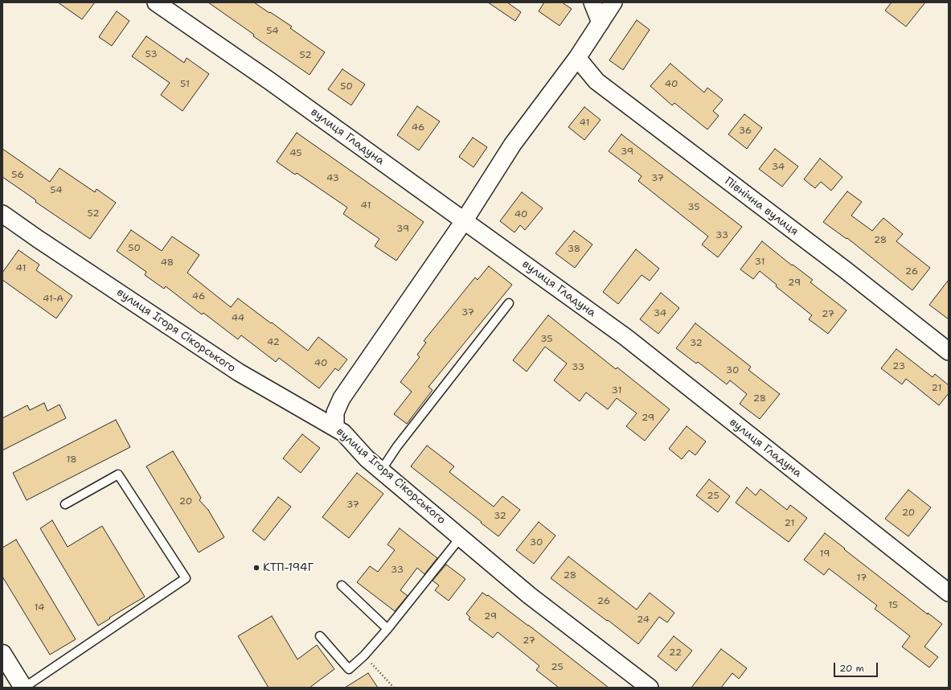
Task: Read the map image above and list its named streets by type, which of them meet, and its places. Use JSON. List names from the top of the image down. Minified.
{"streets":{"street":["вулиця Гладуна","Північна вулиця","вулиця Ігоря Сікорського"]},"places":["КТП-194Г"],"house_numbers":["54","53","52","51","40","50","41","46","36","39","45","34","56","43","37","54","41","35","52","40","39","33","28","50","38","31","48","41","26","29","46","41-А","37","34","27","44","35","42","32","40","23","33","30","21","31","28","29","18","25","20","37","20","32","21","30","19","33","28","17","26","15","14","29","24","27","22","25"],"scale_bar":"20 m"}
